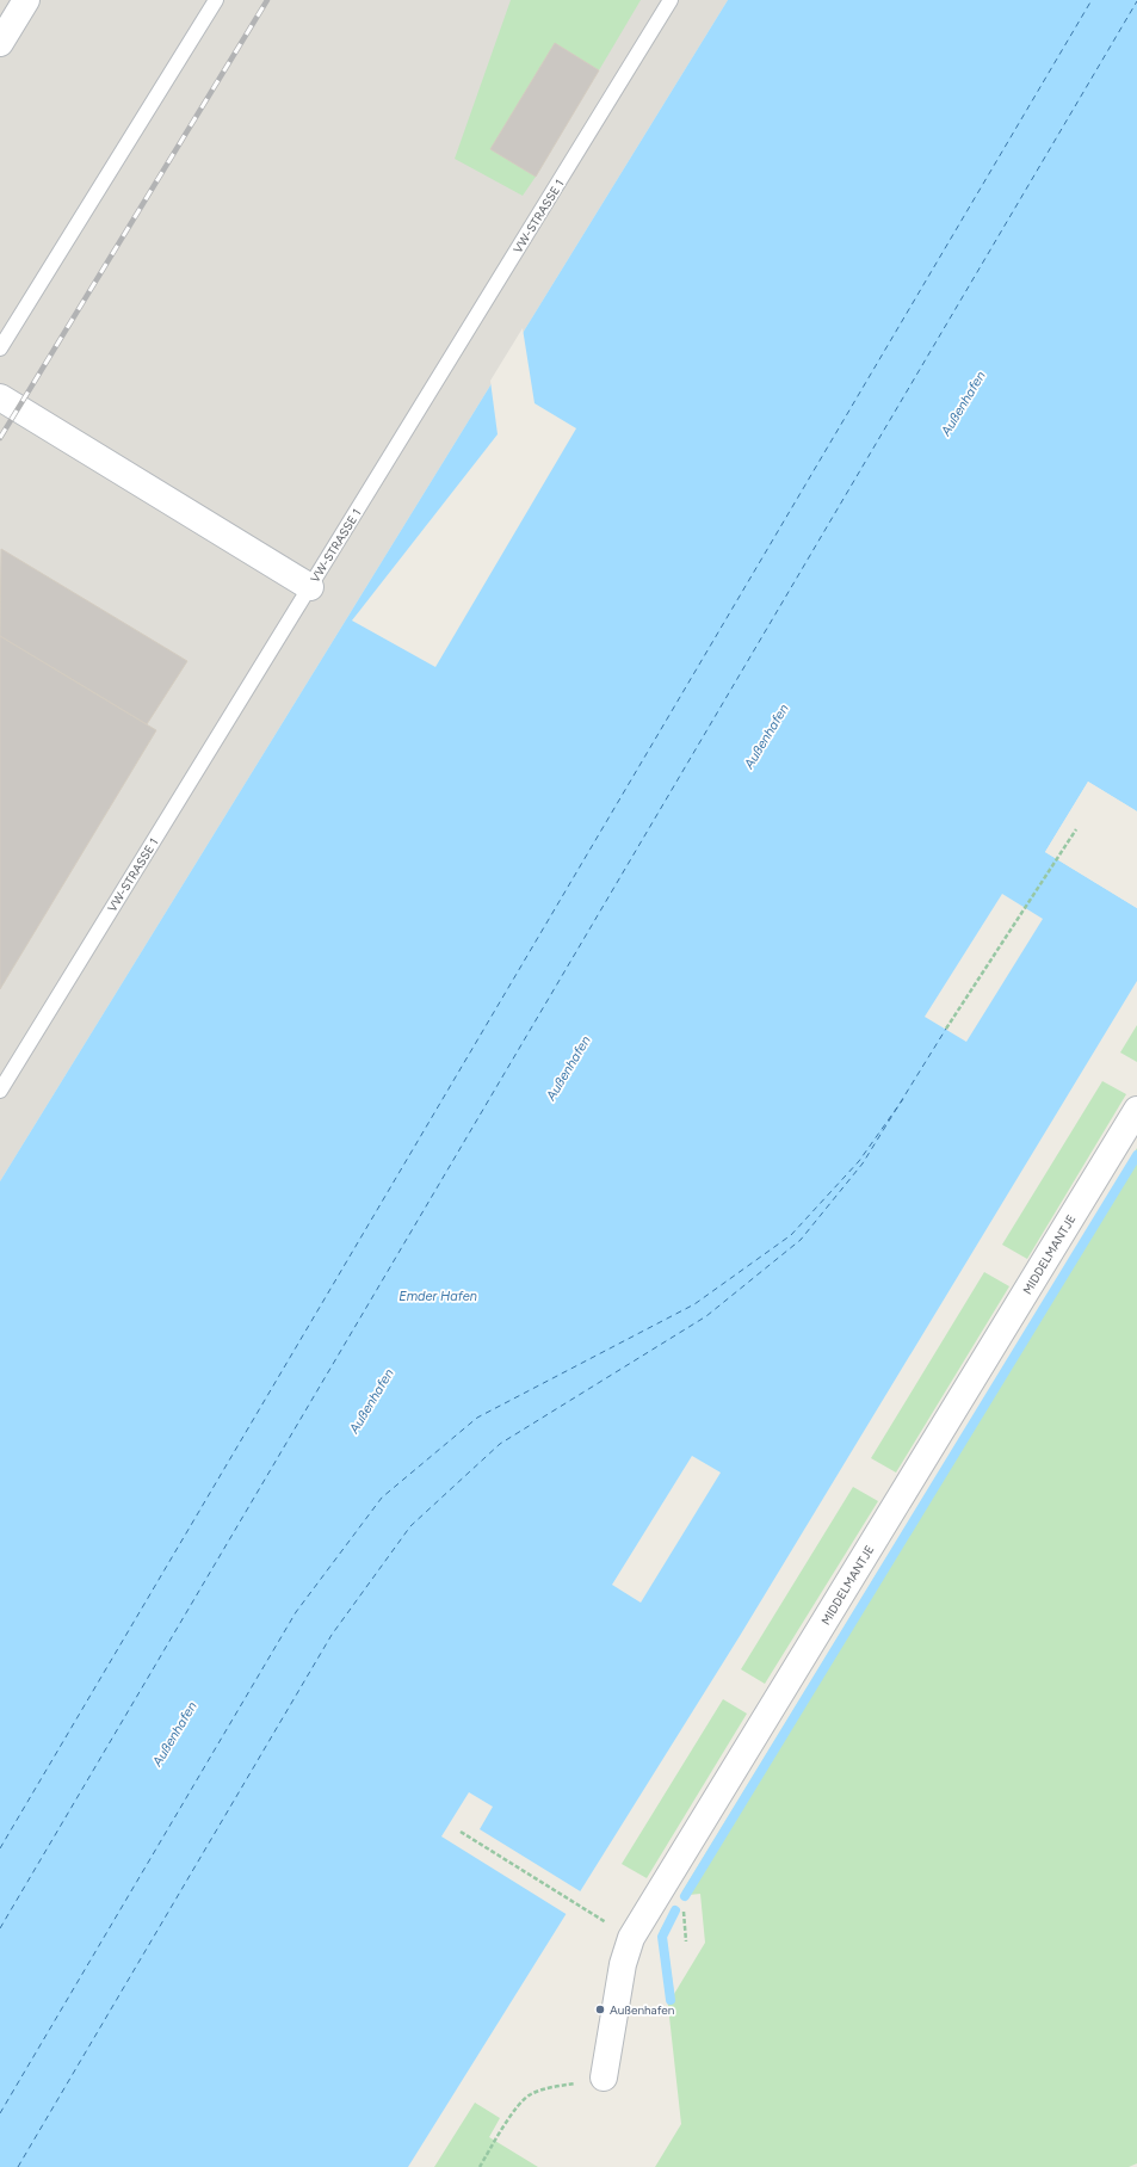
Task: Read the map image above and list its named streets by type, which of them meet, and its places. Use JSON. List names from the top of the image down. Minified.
{"streets":{"street":["MIDDELMANTJE"],"lane":["VW-STRASSE 1"]},"water":["Außenhafen","Emder Hafen"],"places":["Außenhafen"]}
